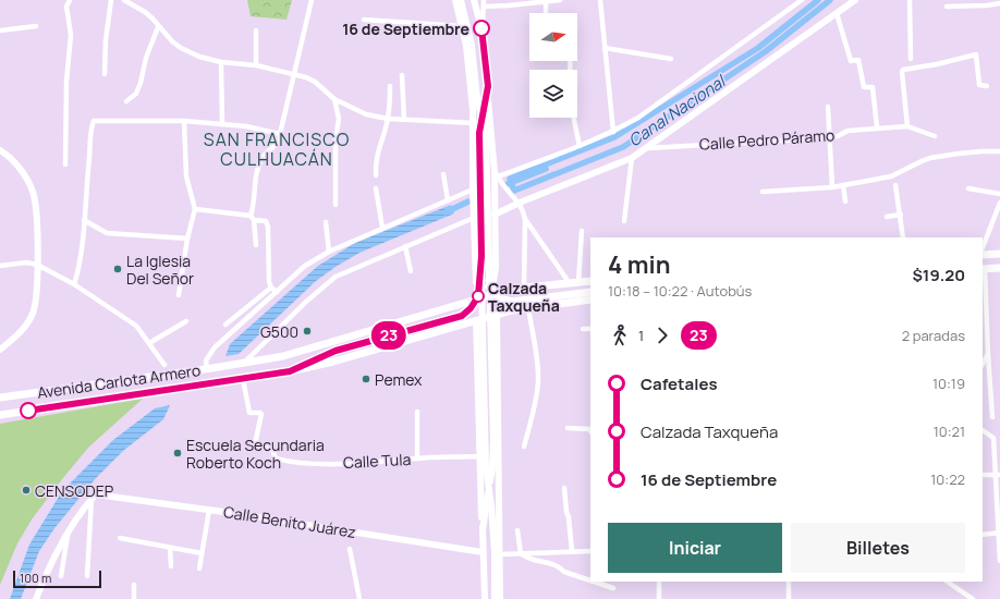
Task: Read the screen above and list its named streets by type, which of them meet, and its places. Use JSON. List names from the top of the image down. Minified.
{"streets":{"main road":["Avenida Carlota Armero","Calle Benito Juárez"],"street":["Calle Pedro Páramo","Calle Tula"]},"crossings":[["Avenida Carlota Armero","Calle Tula"]],"districts":["SAN FRANCISCO CULHUACÁN"],"water":["Canal Nacional"],"places":["16 de Septiembre","La Iglesia Del Señor","Calzada Taxqueña","G500","Pemex","Escuela Secundaria Roberto Koch","CENSODEP"],"lines":["bus line 23"],"scale_bar":"100 m","north":"right","page":{"on_map":"23","heading":["4 min","10:18 – 10:22 · Autobús","$19.20"],"legs":["1","23","2 paradas"],"list":[{"name":"Cafetales","value":"10:19"},{"name":"Calzada Taxqueña","value":"10:21"},{"name":"16 de Septiembre","value":"10:22"}],"buttons":["Iniciar","Billetes"],"scale":"100 m"}}
